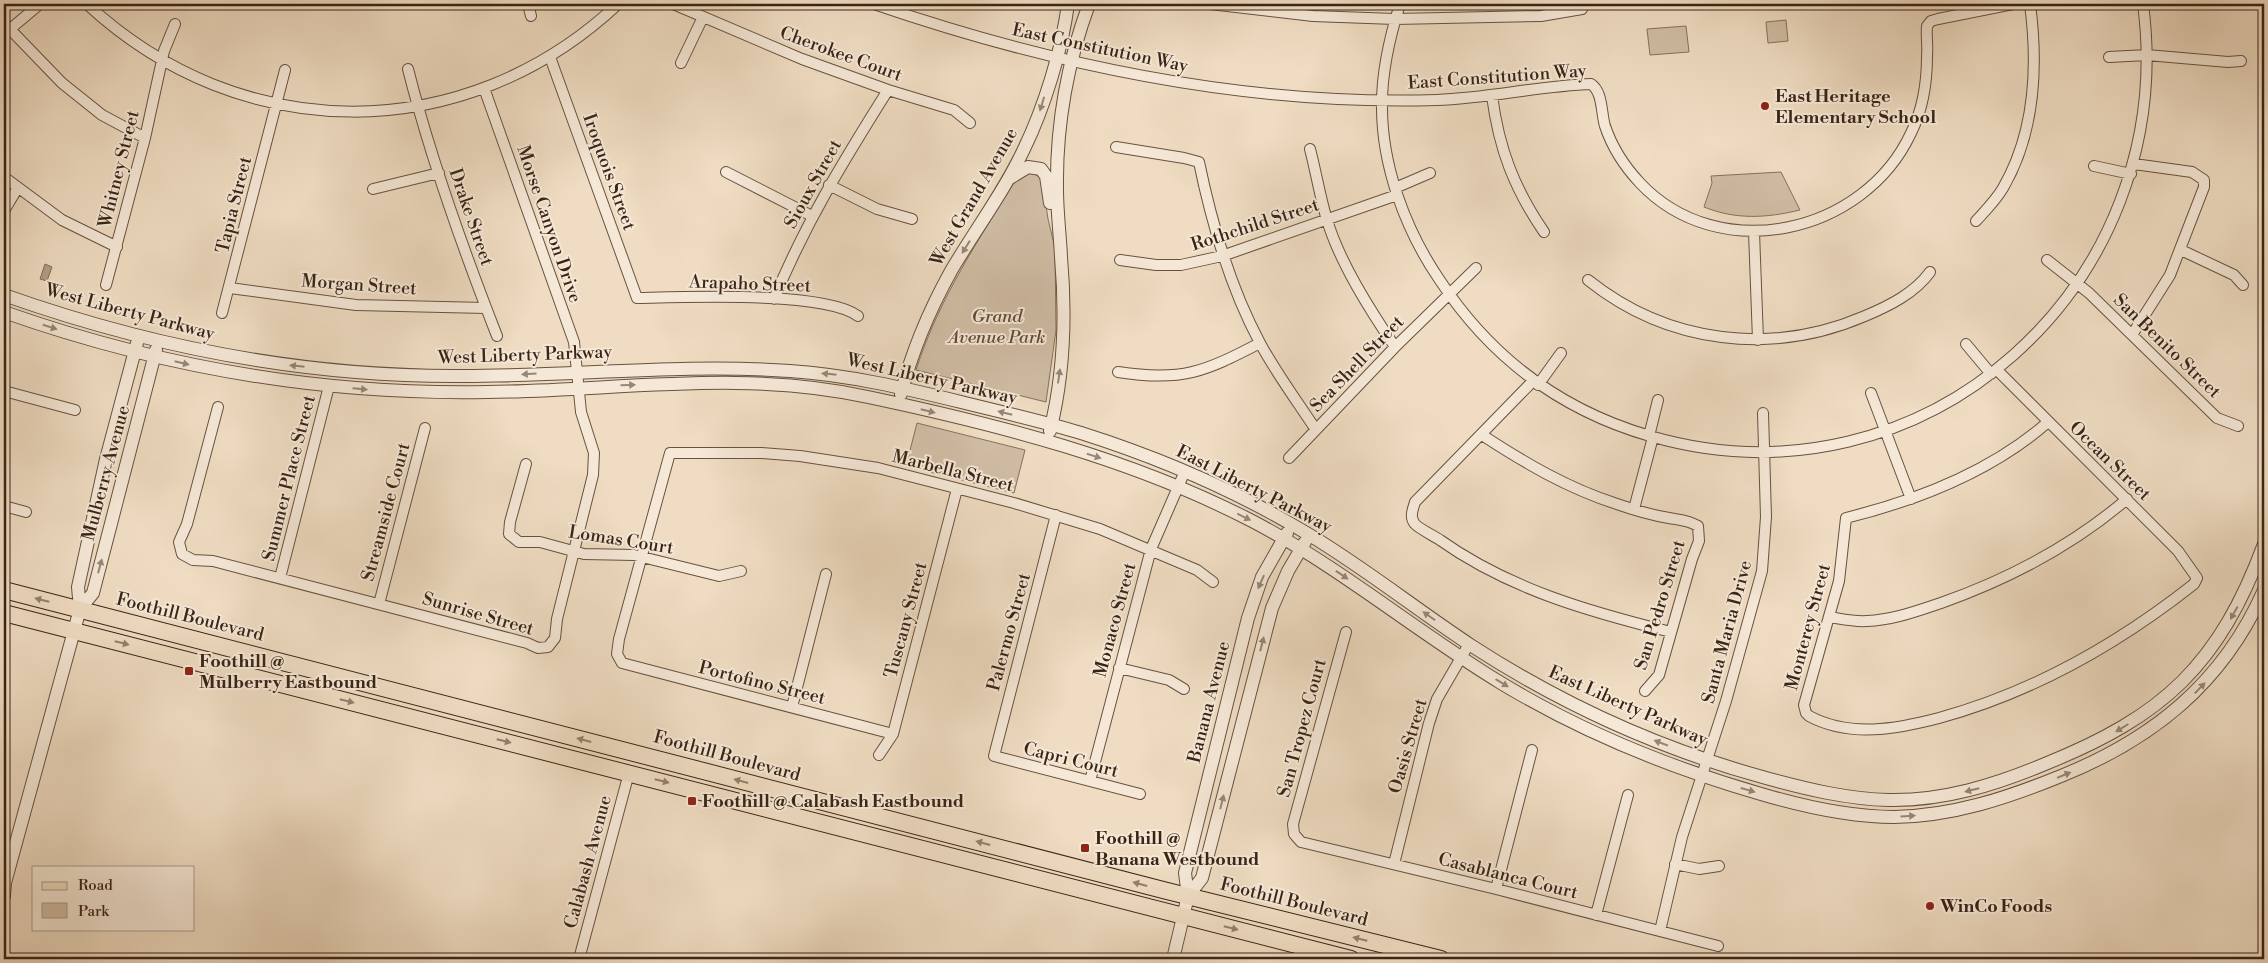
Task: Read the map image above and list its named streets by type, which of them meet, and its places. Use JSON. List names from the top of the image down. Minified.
{"streets":{"main road":["Foothill Boulevard"],"street":["East Constitution Way","Cherokee Court","Whitney Street","Iroquois Street","Sioux Street","West Grand Avenue","Tapia Street","Drake Street","Morse Canyon Drive","Rothchild Street","Arapaho Street","Morgan Street","West Liberty Parkway","San Benito Street","Sea Shell Street","Ocean Street","Marbella Street","Mulberry Avenue","Summer Place Street","East Liberty Parkway","Streamside Court","Lomas Court","San Pedro Street","Sunrise Street","Tuscany Street","Monaco Street","Monterey Street","Palermo Street","Santa Maria Drive","Portofino Street","Banana Avenue","San Tropez Court","Oasis Street","Capri Court","Calabash Avenue","Casablanca Court"]},"crossings":[["East Constitution Way","West Grand Avenue"],["Cherokee Court","Sioux Street"],["Iroquois Street","Arapaho Street"],["Sioux Street","Arapaho Street"],["West Grand Avenue","West Liberty Parkway"],["Tapia Street","Morgan Street"],["Drake Street","Morgan Street"],["Morse Canyon Drive","West Liberty Parkway"],["Morse Canyon Drive","Sunrise Street"],["West Liberty Parkway","Mulberry Avenue"],["West Liberty Parkway","Summer Place Street"],["West Liberty Parkway","East Liberty Parkway"],["West Liberty Parkway","Sunrise Street"],["Ocean Street","Monterey Street"],["Marbella Street","Lomas Court"],["Marbella Street","Tuscany Street"],["Marbella Street","Monaco Street"],["Marbella Street","Palermo Street"],["Marbella Street","Portofino Street"],["Mulberry Avenue","Foothill Boulevard"],["Summer Place Street","Sunrise Street"],["East Liberty Parkway","Monaco Street"],["East Liberty Parkway","Santa Maria Drive"],["East Liberty Parkway","Banana Avenue"],["East Liberty Parkway","Oasis Street"],["Streamside Court","Sunrise Street"],["Lomas Court","Sunrise Street"],["Lomas Court","Portofino Street"],["Foothill Boulevard","Banana Avenue"],["Tuscany Street","Portofino Street"],["Monaco Street","Capri Court"],["Palermo Street","Capri Court"],["Santa Maria Drive","Casablanca Court"],["San Tropez Court","Casablanca Court"],["Oasis Street","Casablanca Court"]],"parks":["Grand Avenue Park"],"places":{"other":["East Heritage Elementary School","WinCo Foods"],"transit":["Foothill @ Mulberry Eastbound","Foothill @ Calabash Eastbound","Foothill @ Banana Westbound"]},"legend":["Road","Park"]}
